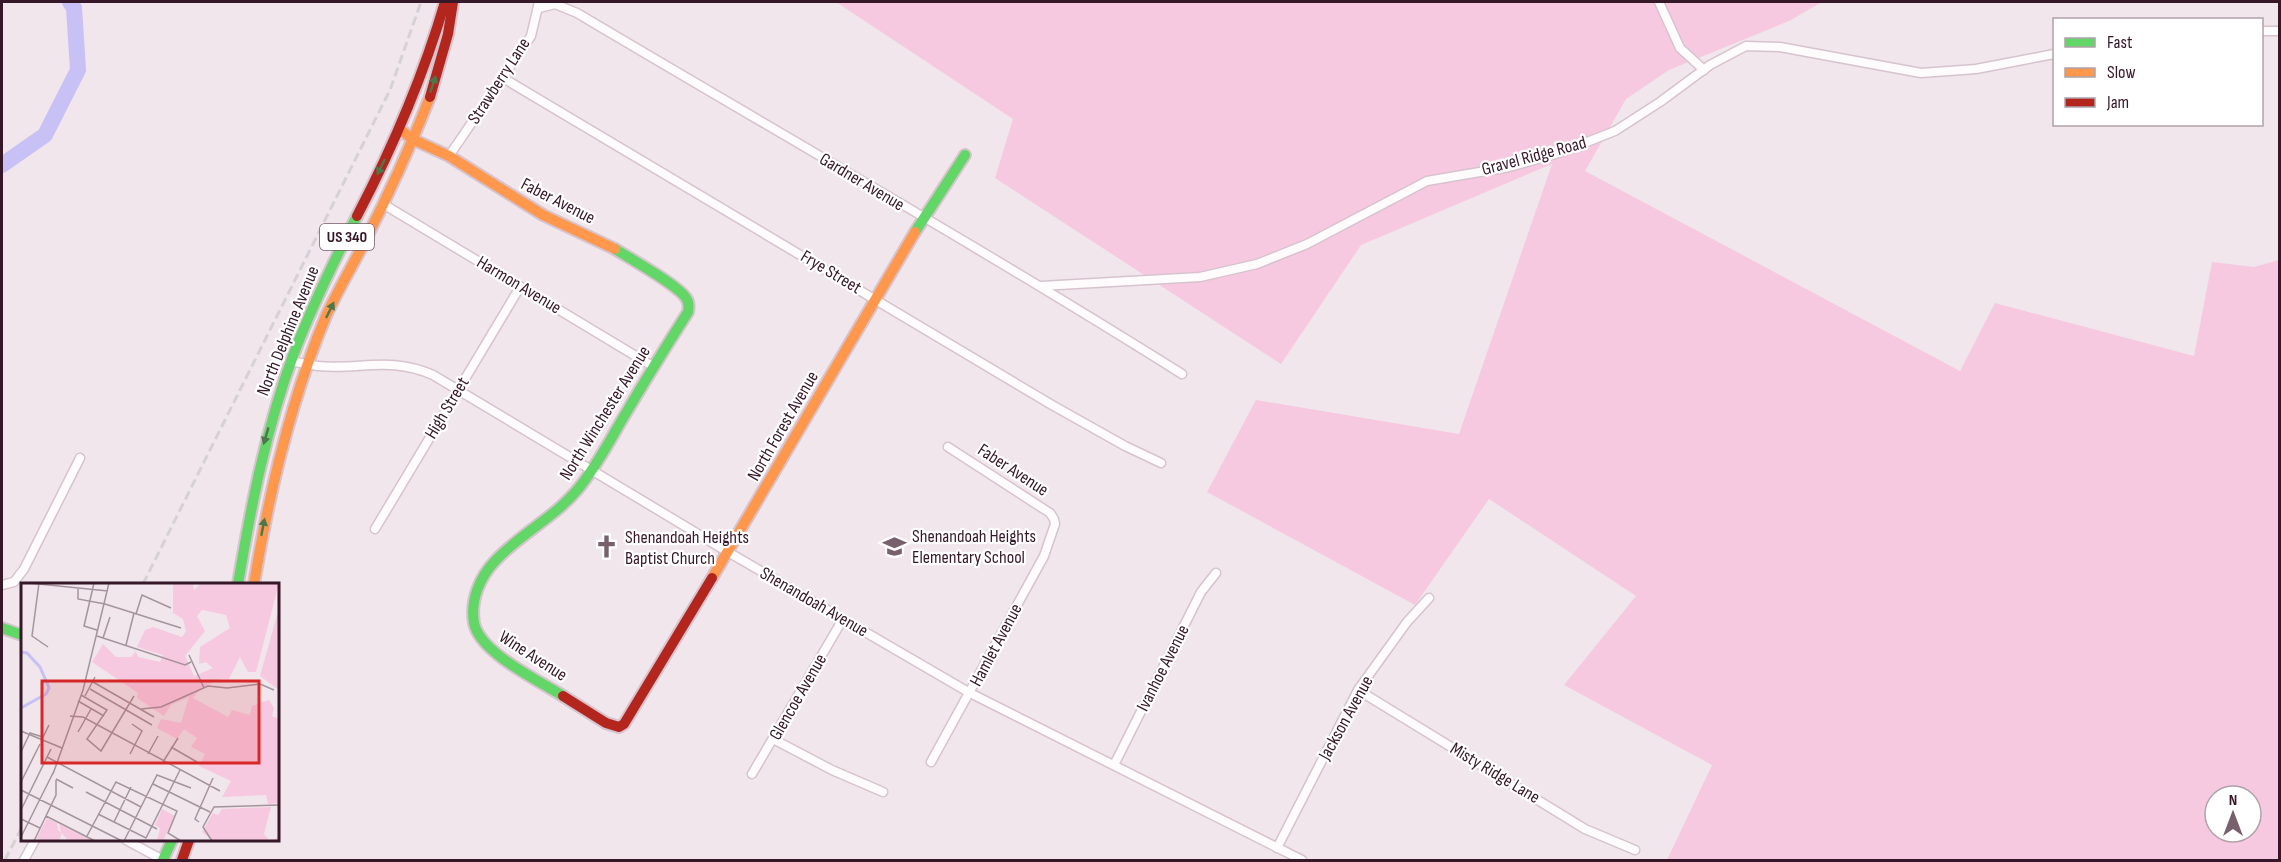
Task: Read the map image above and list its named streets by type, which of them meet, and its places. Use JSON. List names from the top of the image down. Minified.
{"streets":{"street":["Strawberry Lane","Gravel Ridge Road","Gardner Avenue","Faber Avenue","US 340","Frye Street","Harmon Avenue","North Delphine Avenue","High Street","North Winchester Avenue","North Forest Avenue","Shenandoah Avenue","Hamlet Avenue","Wine Avenue","Ivanhoe Avenue","Glencoe Avenue","Jackson Avenue","Misty Ridge Lane"]},"crossings":[["Strawberry Lane","Gardner Avenue"],["Strawberry Lane","Faber Avenue"],["Strawberry Lane","Frye Street"],["Gravel Ridge Road","Gardner Avenue"],["Gardner Avenue","North Forest Avenue"],["Faber Avenue","North Delphine Avenue"],["Faber Avenue","North Winchester Avenue"],["Faber Avenue","Hamlet Avenue"],["Frye Street","North Forest Avenue"],["Harmon Avenue","North Delphine Avenue"],["Harmon Avenue","High Street"],["Harmon Avenue","North Winchester Avenue"],["North Delphine Avenue","Shenandoah Avenue"],["High Street","Shenandoah Avenue"],["North Winchester Avenue","Shenandoah Avenue"],["North Winchester Avenue","Wine Avenue"],["North Forest Avenue","Shenandoah Avenue"],["North Forest Avenue","Wine Avenue"],["Shenandoah Avenue","Hamlet Avenue"],["Shenandoah Avenue","Ivanhoe Avenue"],["Shenandoah Avenue","Glencoe Avenue"],["Shenandoah Avenue","Jackson Avenue"],["Jackson Avenue","Misty Ridge Lane"]],"places":{"school or university":["Shenandoah Heights Elementary School"],"church":["Shenandoah Heights Baptist Church"]},"legend":["Fast","Slow","Jam"],"north":"top"}
